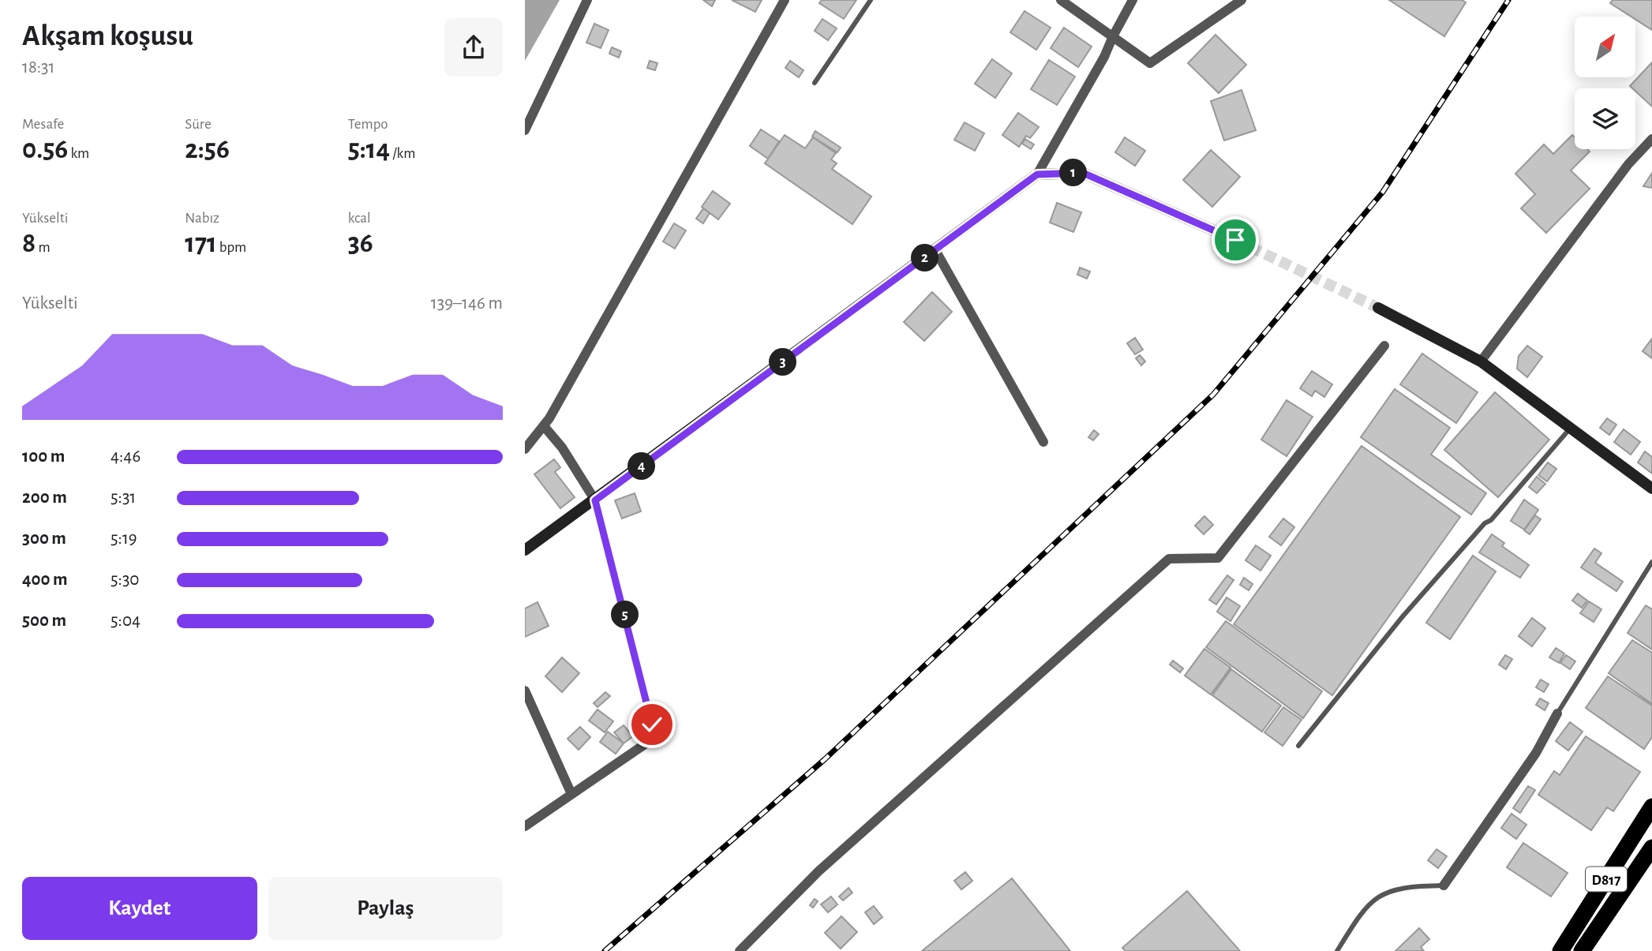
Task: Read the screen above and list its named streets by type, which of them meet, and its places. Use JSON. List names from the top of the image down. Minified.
{"streets":{"highway":["D817"]},"north":"top right","page":{"heading":["Akşam koşusu","18:31"],"stats":[["Mesafe","0.56 km"],["Süre","2:56"],["Tempo","5:14 /km"],["Yükselti","8 m"],["Nabız","171 bpm"],["kcal","36"]],"pins":["1","2","3","4","5"],"chart":["Yükselti","139–146 m"],"list":[{"name":"100 m","note":"4:46"},{"name":"200 m","note":"5:31"},{"name":"300 m","note":"5:19"},{"name":"400 m","note":"5:30"},{"name":"500 m","note":"5:04"}],"buttons":["Kaydet","Paylaş"]}}
